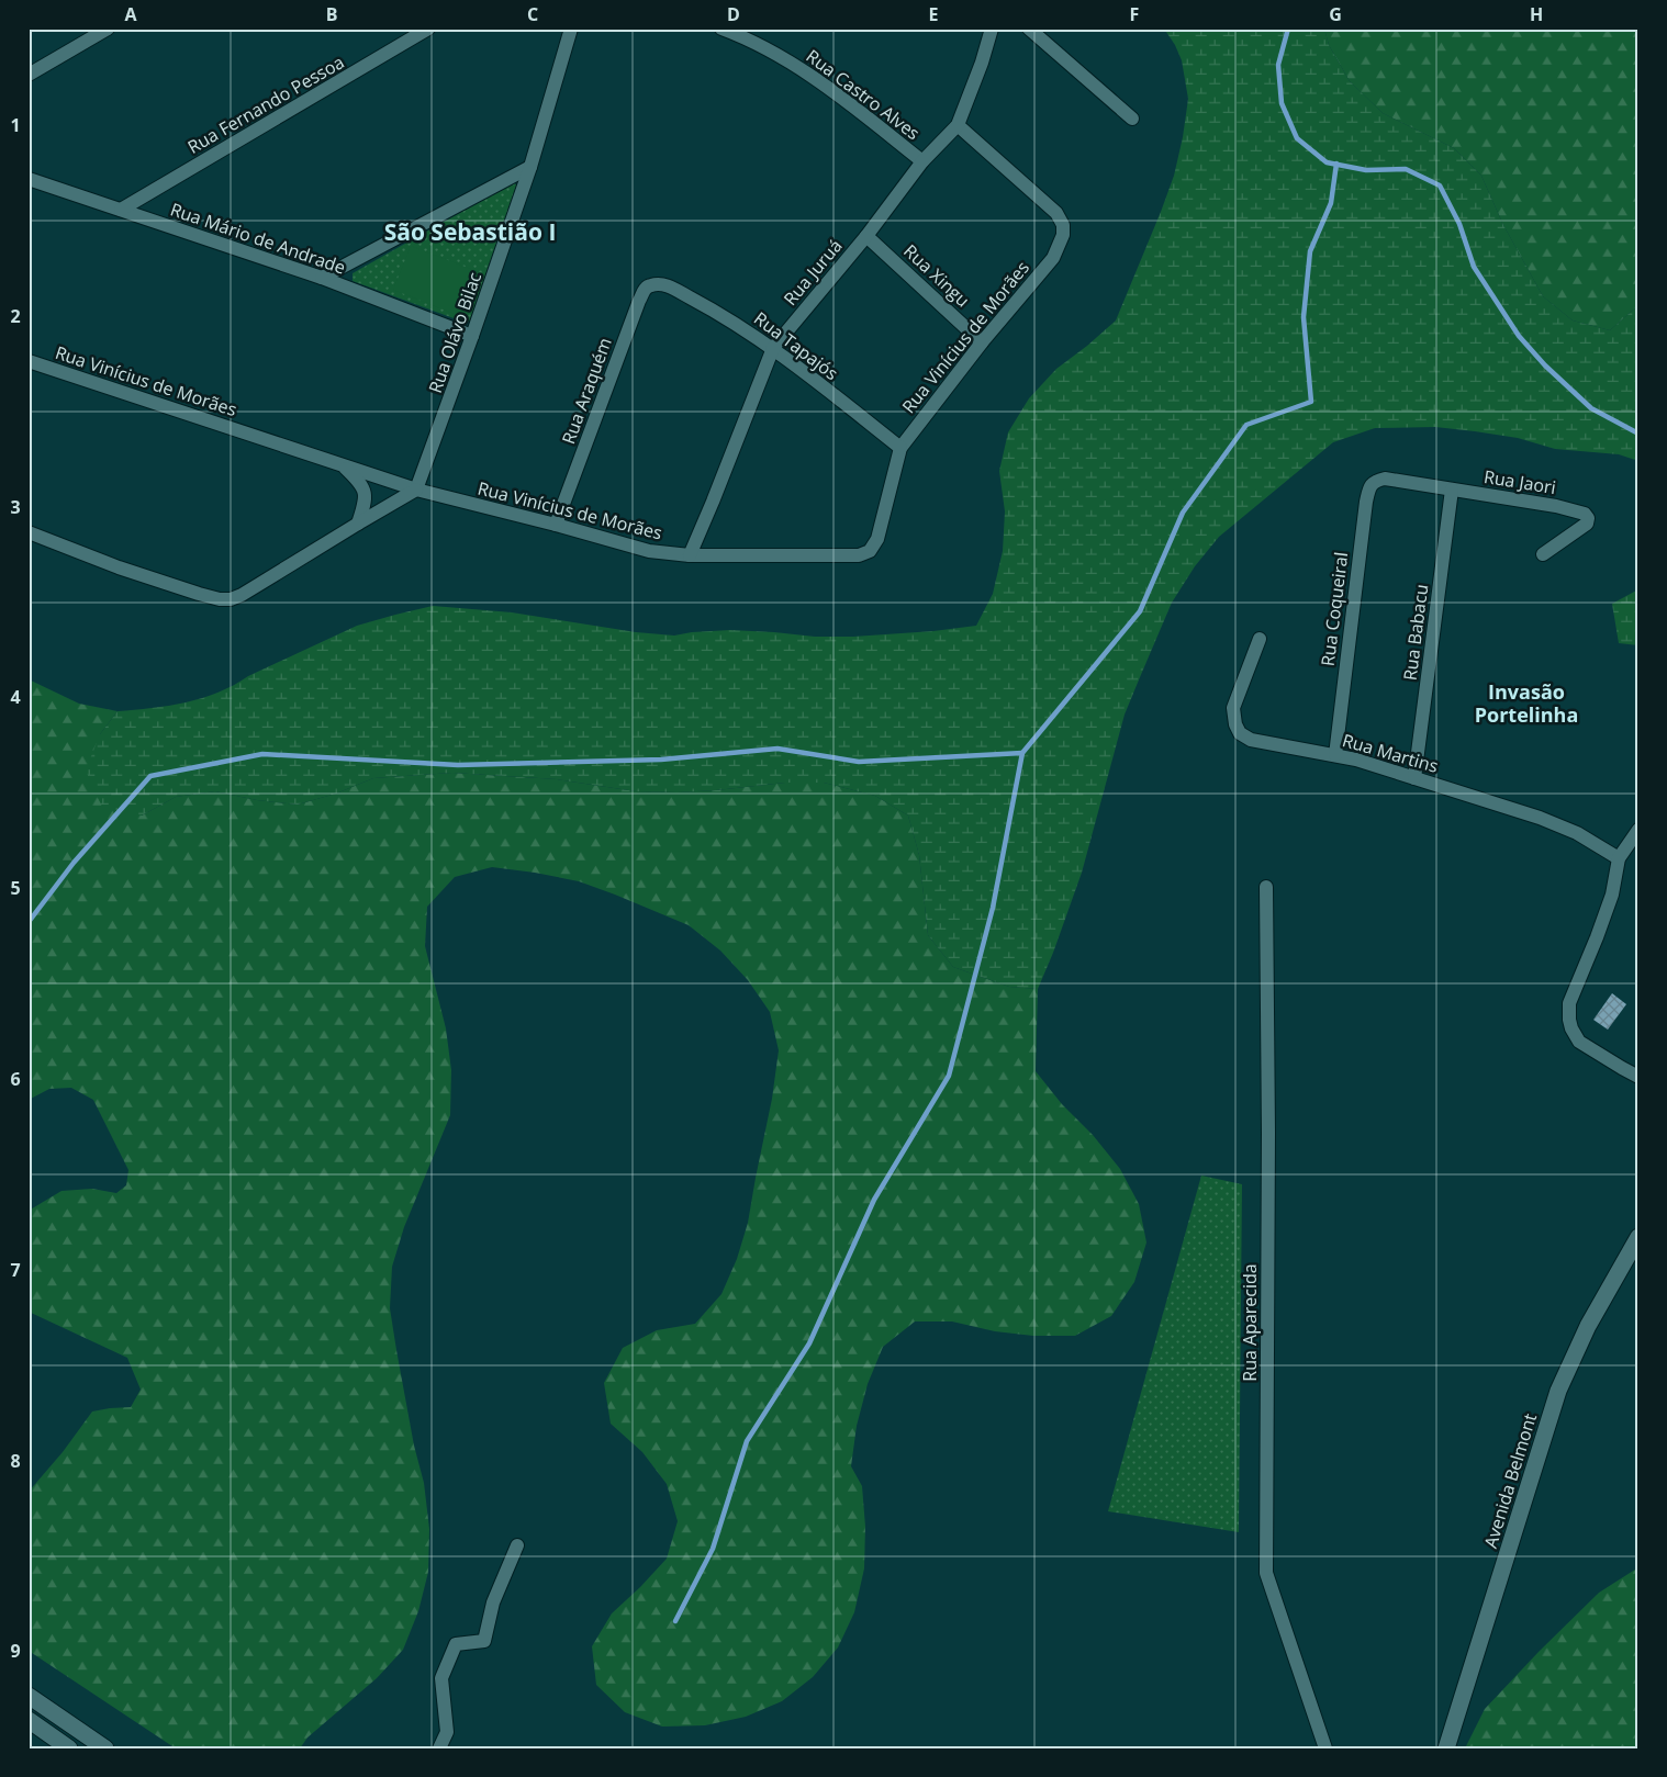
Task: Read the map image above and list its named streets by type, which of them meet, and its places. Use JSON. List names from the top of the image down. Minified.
{"streets":{"street":["Rua Castro Alves","Rua Fernando Pessoa","Rua Mário de Andrade","Rua Juruá","Rua Xingu","Rua Olávo Bilac","Rua Vinícius de Morães","Rua Tapajós","Rua Araquém","Rua Jaori","Rua Coqueiral","Rua Babacu","Rua Martins","Rua Aparecida","Avenida Belmont"]},"crossings":[["Rua Castro Alves","Rua Juruá"],["Rua Fernando Pessoa","Rua Mário de Andrade"],["Rua Mário de Andrade","Rua Olávo Bilac"],["Rua Juruá","Rua Xingu"],["Rua Juruá","Rua Vinícius de Morães"],["Rua Juruá","Rua Tapajós"],["Rua Xingu","Rua Vinícius de Morães"],["Rua Olávo Bilac","Rua Vinícius de Morães"],["Rua Vinícius de Morães","Rua Tapajós"],["Rua Vinícius de Morães","Rua Araquém"],["Rua Tapajós","Rua Araquém"],["Rua Jaori","Rua Coqueiral"],["Rua Jaori","Rua Babacu"],["Rua Coqueiral","Rua Martins"],["Rua Babacu","Rua Martins"]],"districts":["São Sebastião I","Invasão Portelinha"],"grid":{"columns":["A","B","C","D","E","F","G","H"],"rows":["1","2","3","4","5","6","7","8","9"]}}
